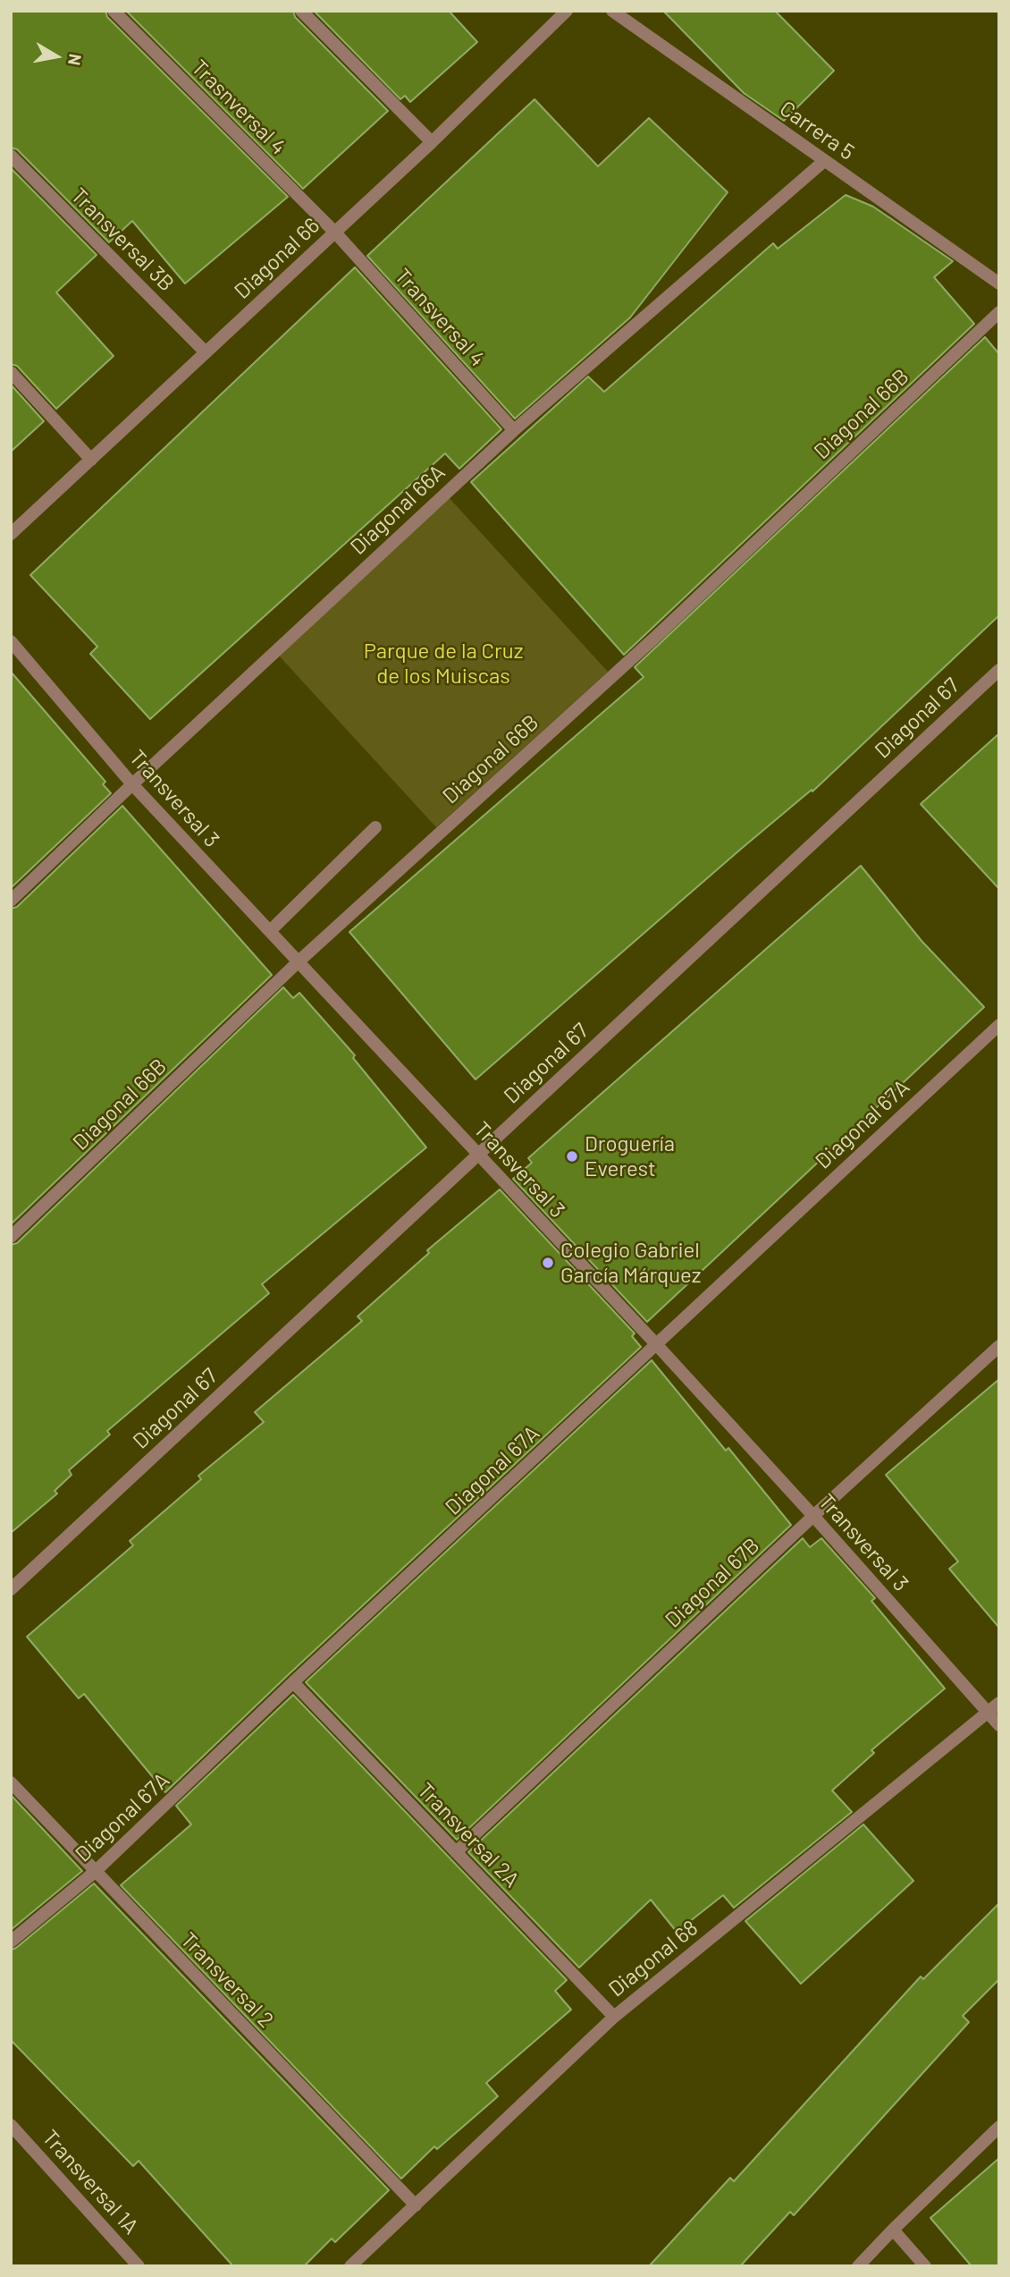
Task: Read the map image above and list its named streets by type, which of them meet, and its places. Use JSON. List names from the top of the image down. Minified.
{"streets":{"street":["Trasnversal 4","Carrera 5","Transversal 3B","Diagonal 66","Transversal 4","Diagonal 66B","Diagonal 66A","Diagonal 67","Transversal 3","Diagonal 67A","Diagonal 67B","Transversal 2A","Diagonal 68","Transversal 2","Transversal 1A"]},"crossings":[["Trasnversal 4","Diagonal 66"],["Trasnversal 4","Transversal 4"],["Carrera 5","Diagonal 66A"],["Transversal 3B","Diagonal 66"],["Diagonal 66","Transversal 4"],["Transversal 4","Diagonal 66A"],["Diagonal 66B","Transversal 3"],["Diagonal 66A","Transversal 3"],["Diagonal 67","Transversal 3"],["Transversal 3","Diagonal 67A"],["Transversal 3","Diagonal 67B"],["Transversal 3","Diagonal 68"],["Diagonal 67A","Transversal 2A"],["Diagonal 67A","Transversal 2"],["Diagonal 67B","Transversal 2A"],["Transversal 2A","Diagonal 68"],["Diagonal 68","Transversal 2"]],"parks":["Parque de la Cruz de los Muiscas"],"places":["Droguería Everest","Colegio Gabriel García Márquez"],"north":"right"}
